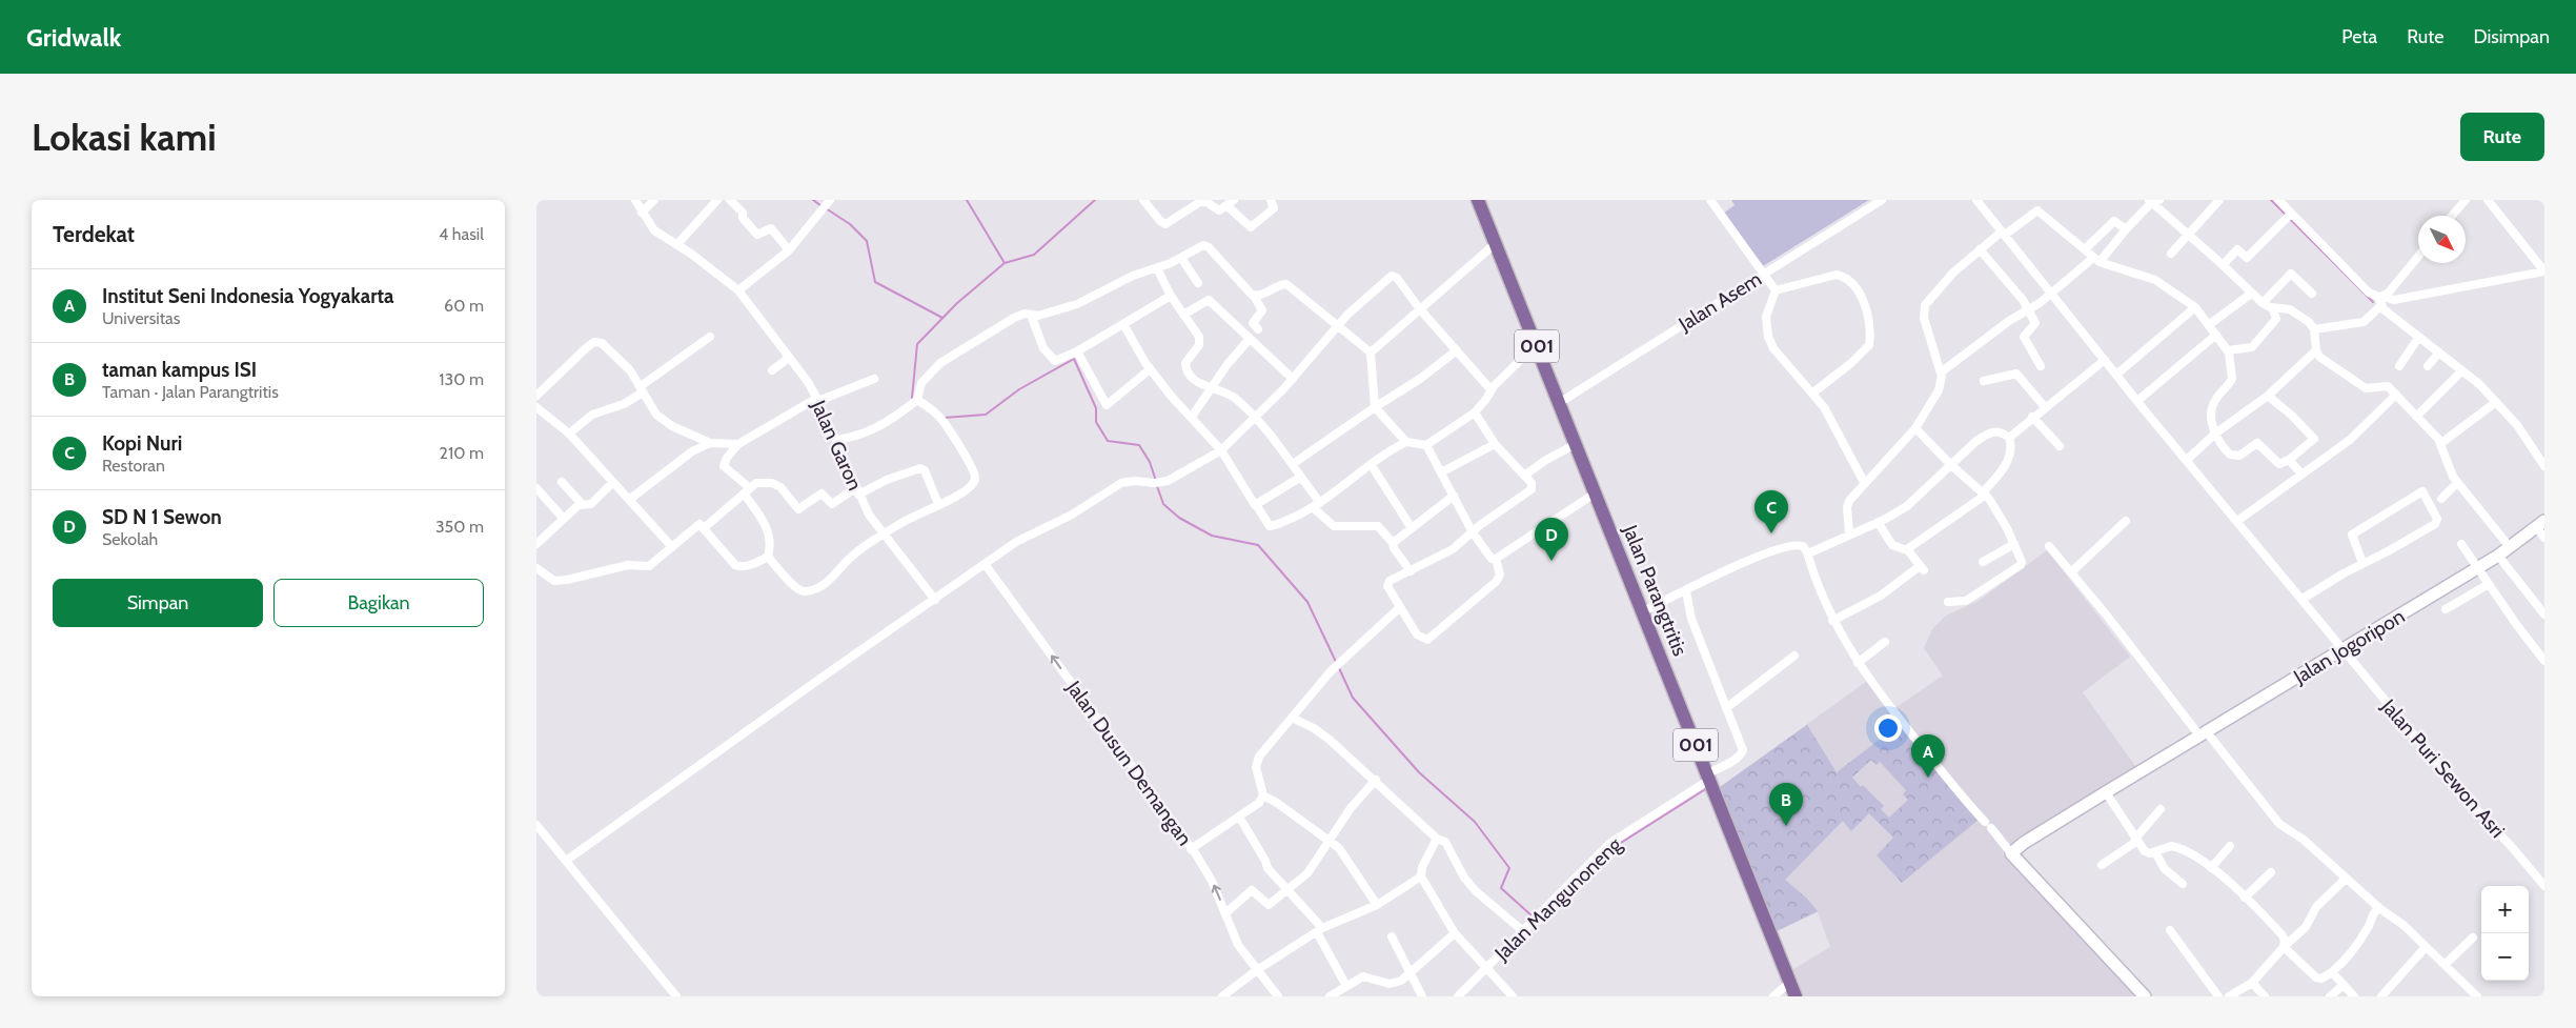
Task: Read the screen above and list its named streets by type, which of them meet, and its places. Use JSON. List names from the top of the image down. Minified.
{"streets":{"main road":["001","Jalan Parangtritis"],"street":["Jalan Asem","Jalan Garon","Jalan Jogoripon","Jalan Dusun Demangan","Jalan Puri Sewon Asri","Jalan Mangunoneng"]},"crossings":[["Jalan Asem","Jalan Parangtritis"],["Jalan Parangtritis","Jalan Mangunoneng"],["Jalan Jogoripon","Jalan Puri Sewon Asri"]],"one_way":["Jalan Dusun Demangan"],"north":"bottom right","page":{"header":"Gridwalk","nav":["Peta","Rute","Disimpan"],"buttons":["Rute",["Simpan","Bagikan"]],"title":"Lokasi kami","heading":["Terdekat","4 hasil"],"list":[{"mark":"A","name":"Institut Seni Indonesia Yogyakarta","note":"Universitas","value":"60 m"},{"mark":"B","name":"taman kampus ISI","note":"Taman · Jalan Parangtritis","value":"130 m"},{"mark":"C","name":"Kopi Nuri","note":"Restoran","value":"210 m"},{"mark":"D","name":"SD N 1 Sewon","note":"Sekolah","value":"350 m"}],"pins":["C","D","A","B"],"map_buttons":["+","−"]}}
